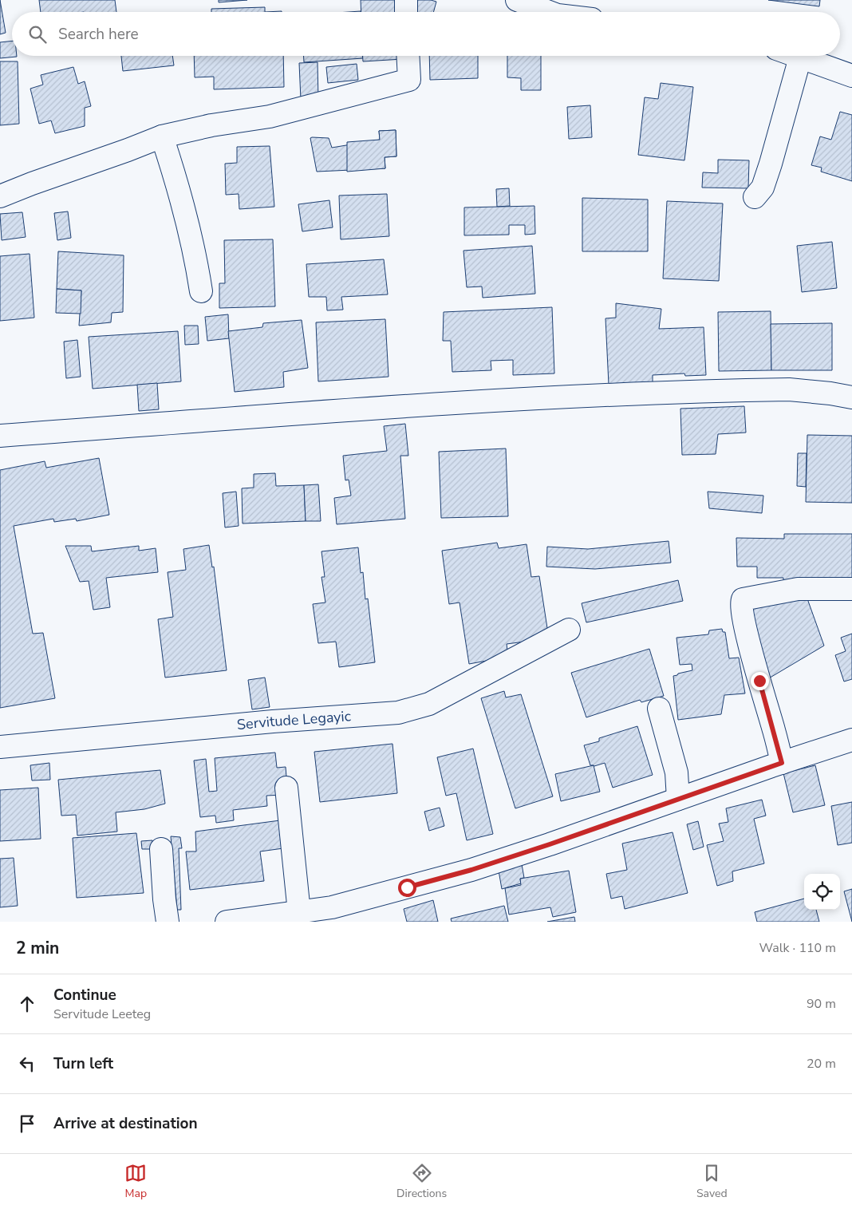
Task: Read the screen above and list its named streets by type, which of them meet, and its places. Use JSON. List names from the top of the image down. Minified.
{"streets":{"street":["Servitude Legayic"]},"page":{"search":"Search here","heading":["2 min","Walk · 110 m"],"list":[["Continue","Servitude Leeteg","90 m"],["Turn left","20 m"],"Arrive at destination"],"nav":["Map","Directions","Saved"]}}
